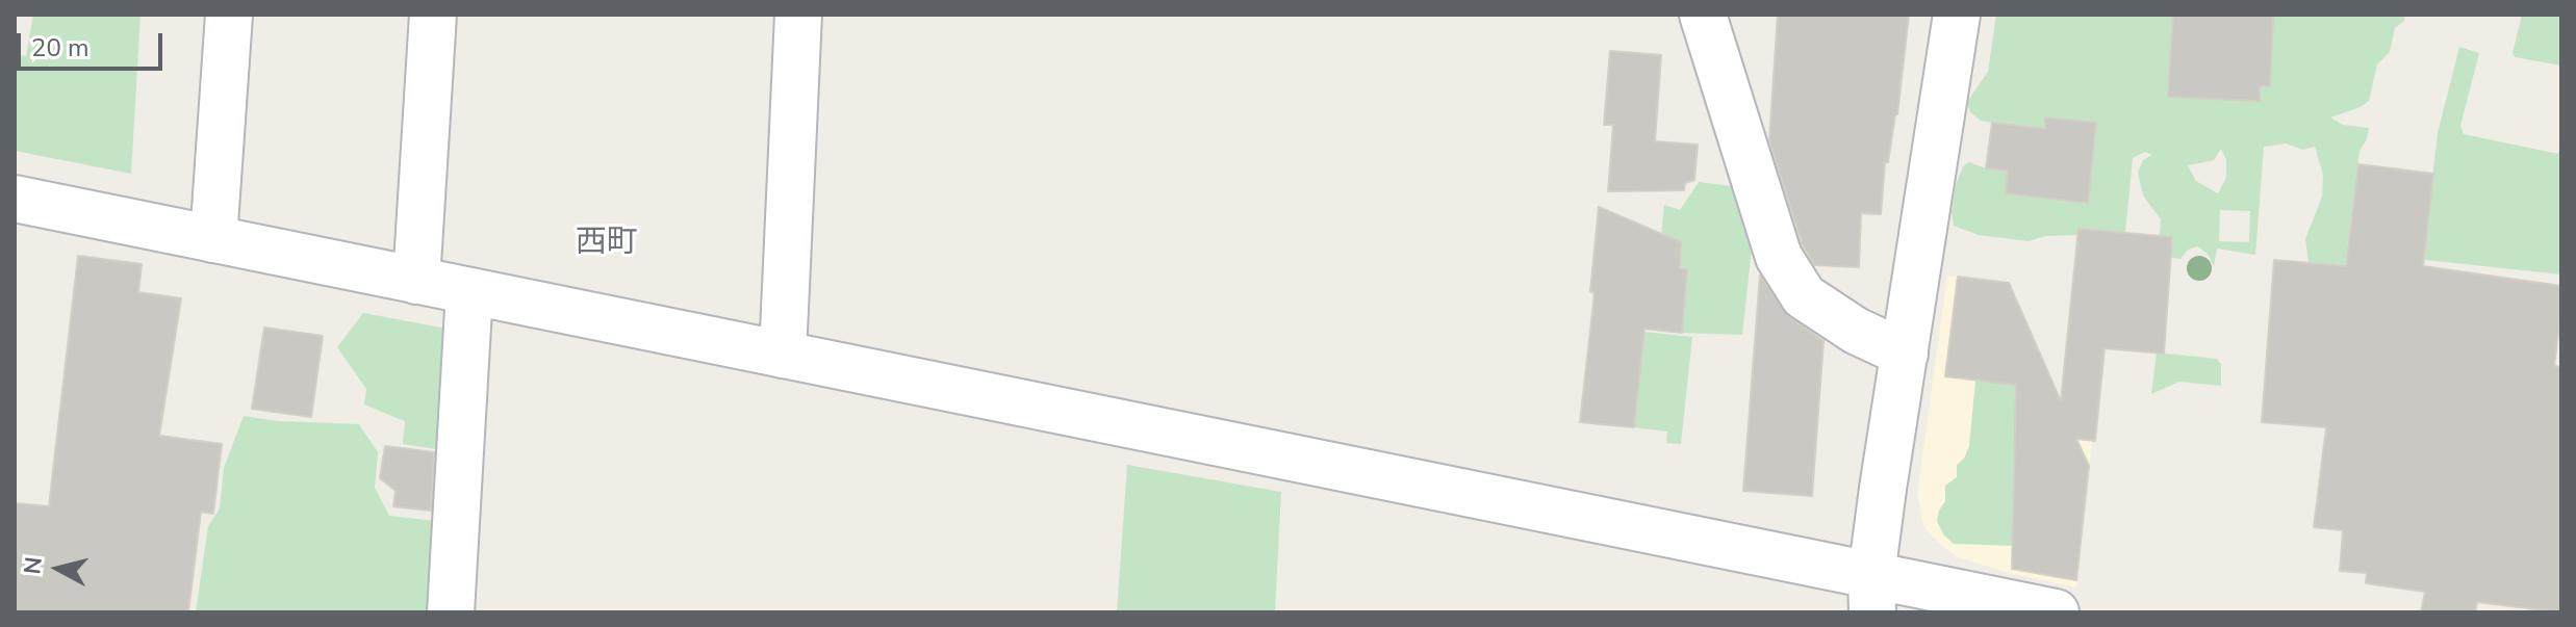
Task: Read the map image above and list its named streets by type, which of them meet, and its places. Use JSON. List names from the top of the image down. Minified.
{"districts":["西町"],"scale_bar":"20 m","north":"left"}
